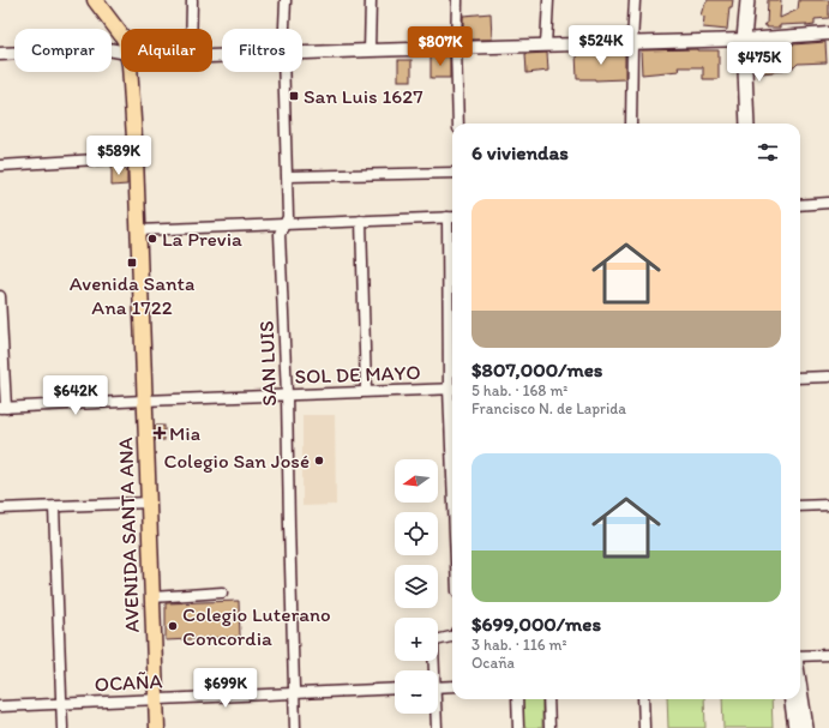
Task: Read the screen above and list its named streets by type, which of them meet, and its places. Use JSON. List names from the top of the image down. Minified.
{"streets":{"main road":["AVENIDA SANTA ANA"],"street":["SAN LUIS","SOL DE MAYO","OCAÑA"]},"crossings":[["SAN LUIS","SOL DE MAYO"],["SAN LUIS","OCAÑA"],["SOL DE MAYO","AVENIDA SANTA ANA"],["AVENIDA SANTA ANA","OCAÑA"]],"places":{"transit":["San Luis 1627","Avenida Santa Ana 1722"],"other":["La Previa","Colegio San José","Colegio Luterano Concordia"],"health":["Mia"]},"north":"left","page":{"price":["$524K","$807K","$475K","$589K","$642K","$699K"],"chip":["Comprar","Alquilar","Filtros"],"heading":"6 viviendas","list":[{"name":"$807,000/mes","note":"5 hab. · 168 m² · Francisco N. de Laprida"},{"name":"$699,000/mes","note":"3 hab. · 116 m² · Ocaña"}],"map_buttons":["+","−"]}}
